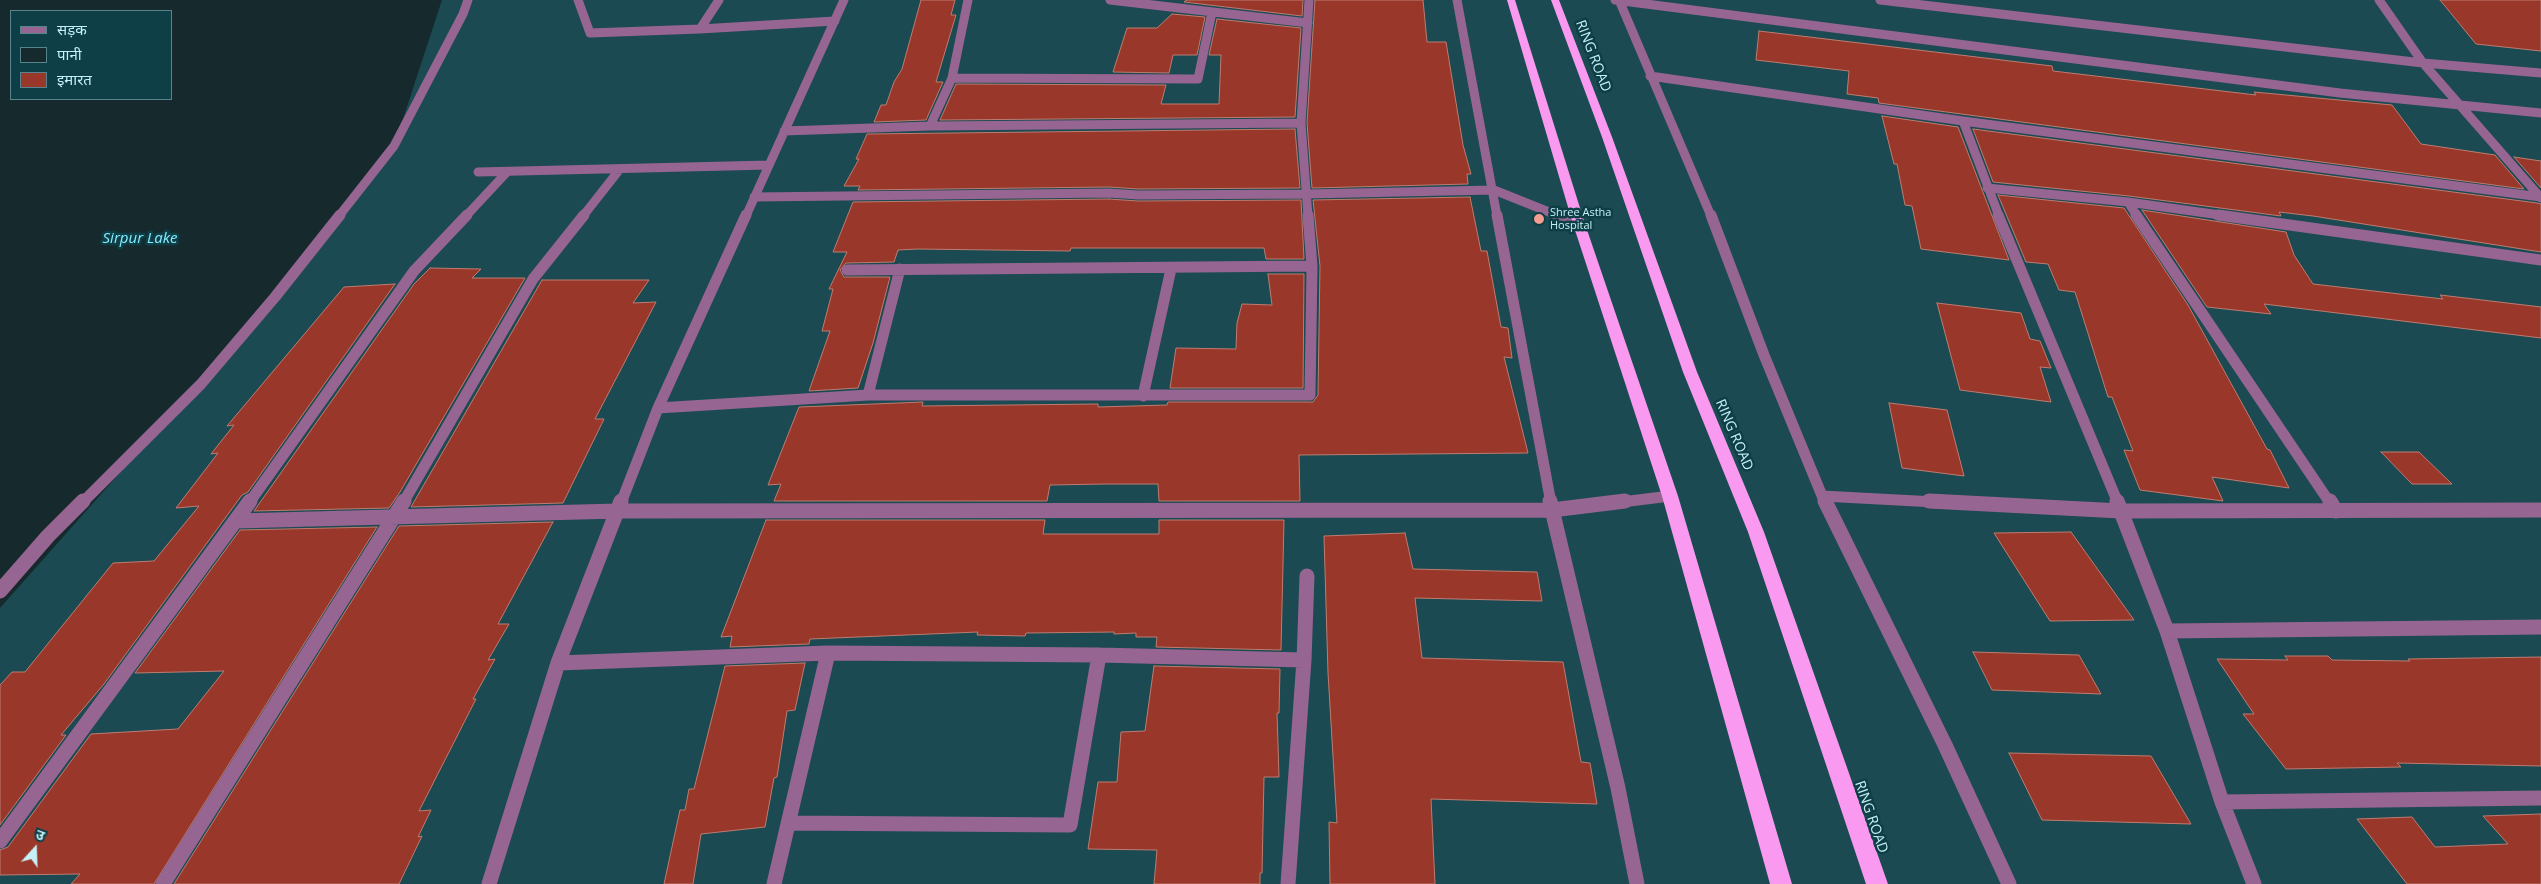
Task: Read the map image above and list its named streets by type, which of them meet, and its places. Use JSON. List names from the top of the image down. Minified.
{"streets":{"highway":["RING ROAD"]},"water":["Sirpur Lake"],"places":["Shree Astha Hospital"],"legend":["सड़क","पानी","इमारत"],"north":"top"}
